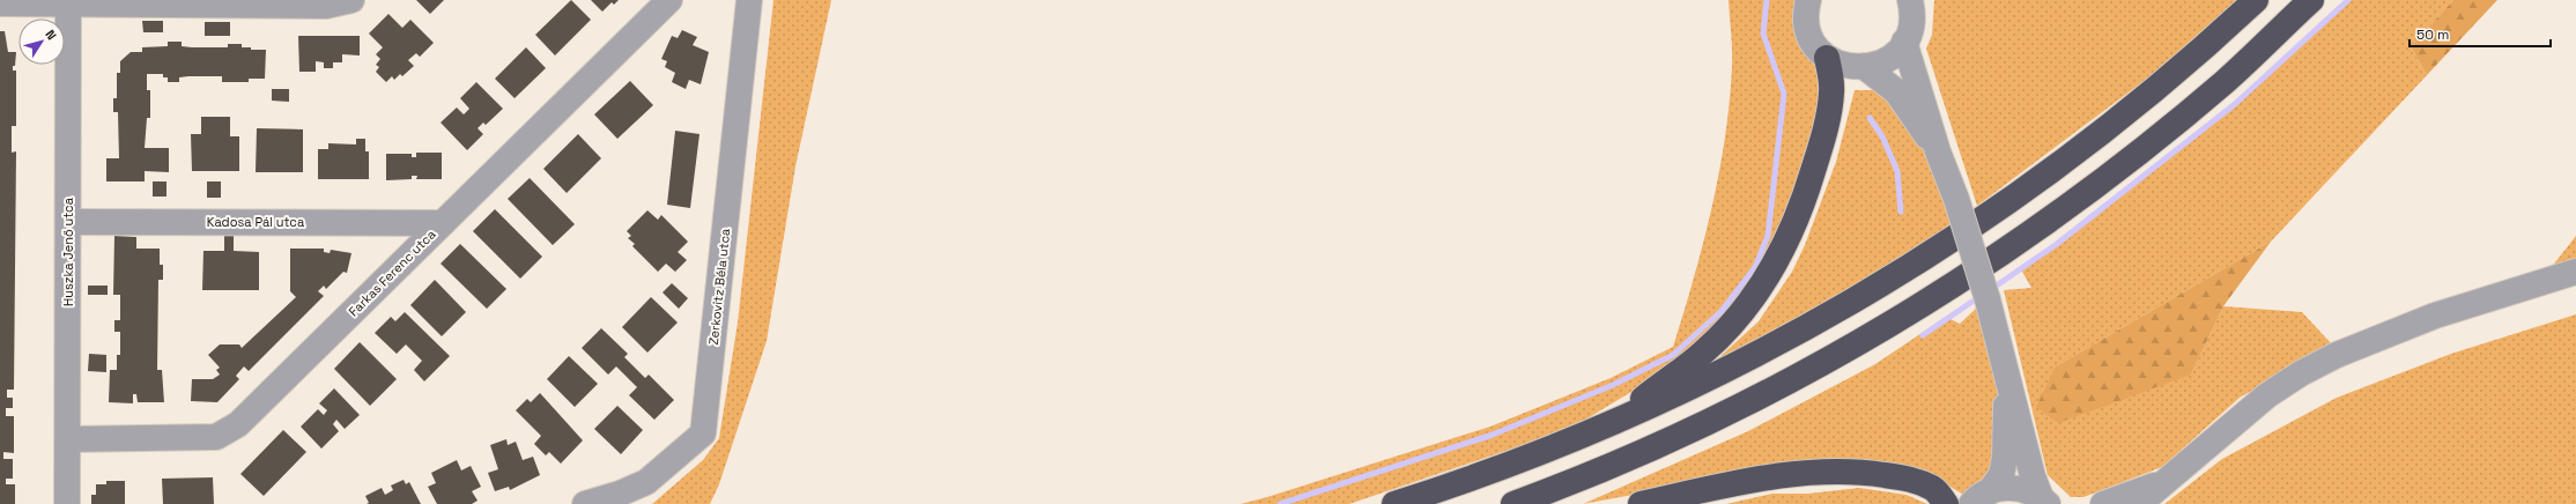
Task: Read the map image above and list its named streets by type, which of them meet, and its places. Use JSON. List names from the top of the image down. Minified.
{"streets":{"street":["Kadosa Pál utca","Huszka Jenő utca","Farkas Ferenc utca","Zerkovitz Béla utca"]},"crossings":[["Kadosa Pál utca","Huszka Jenő utca"],["Kadosa Pál utca","Farkas Ferenc utca"],["Huszka Jenő utca","Farkas Ferenc utca"]],"scale_bar":"50 m","north":"top right"}
